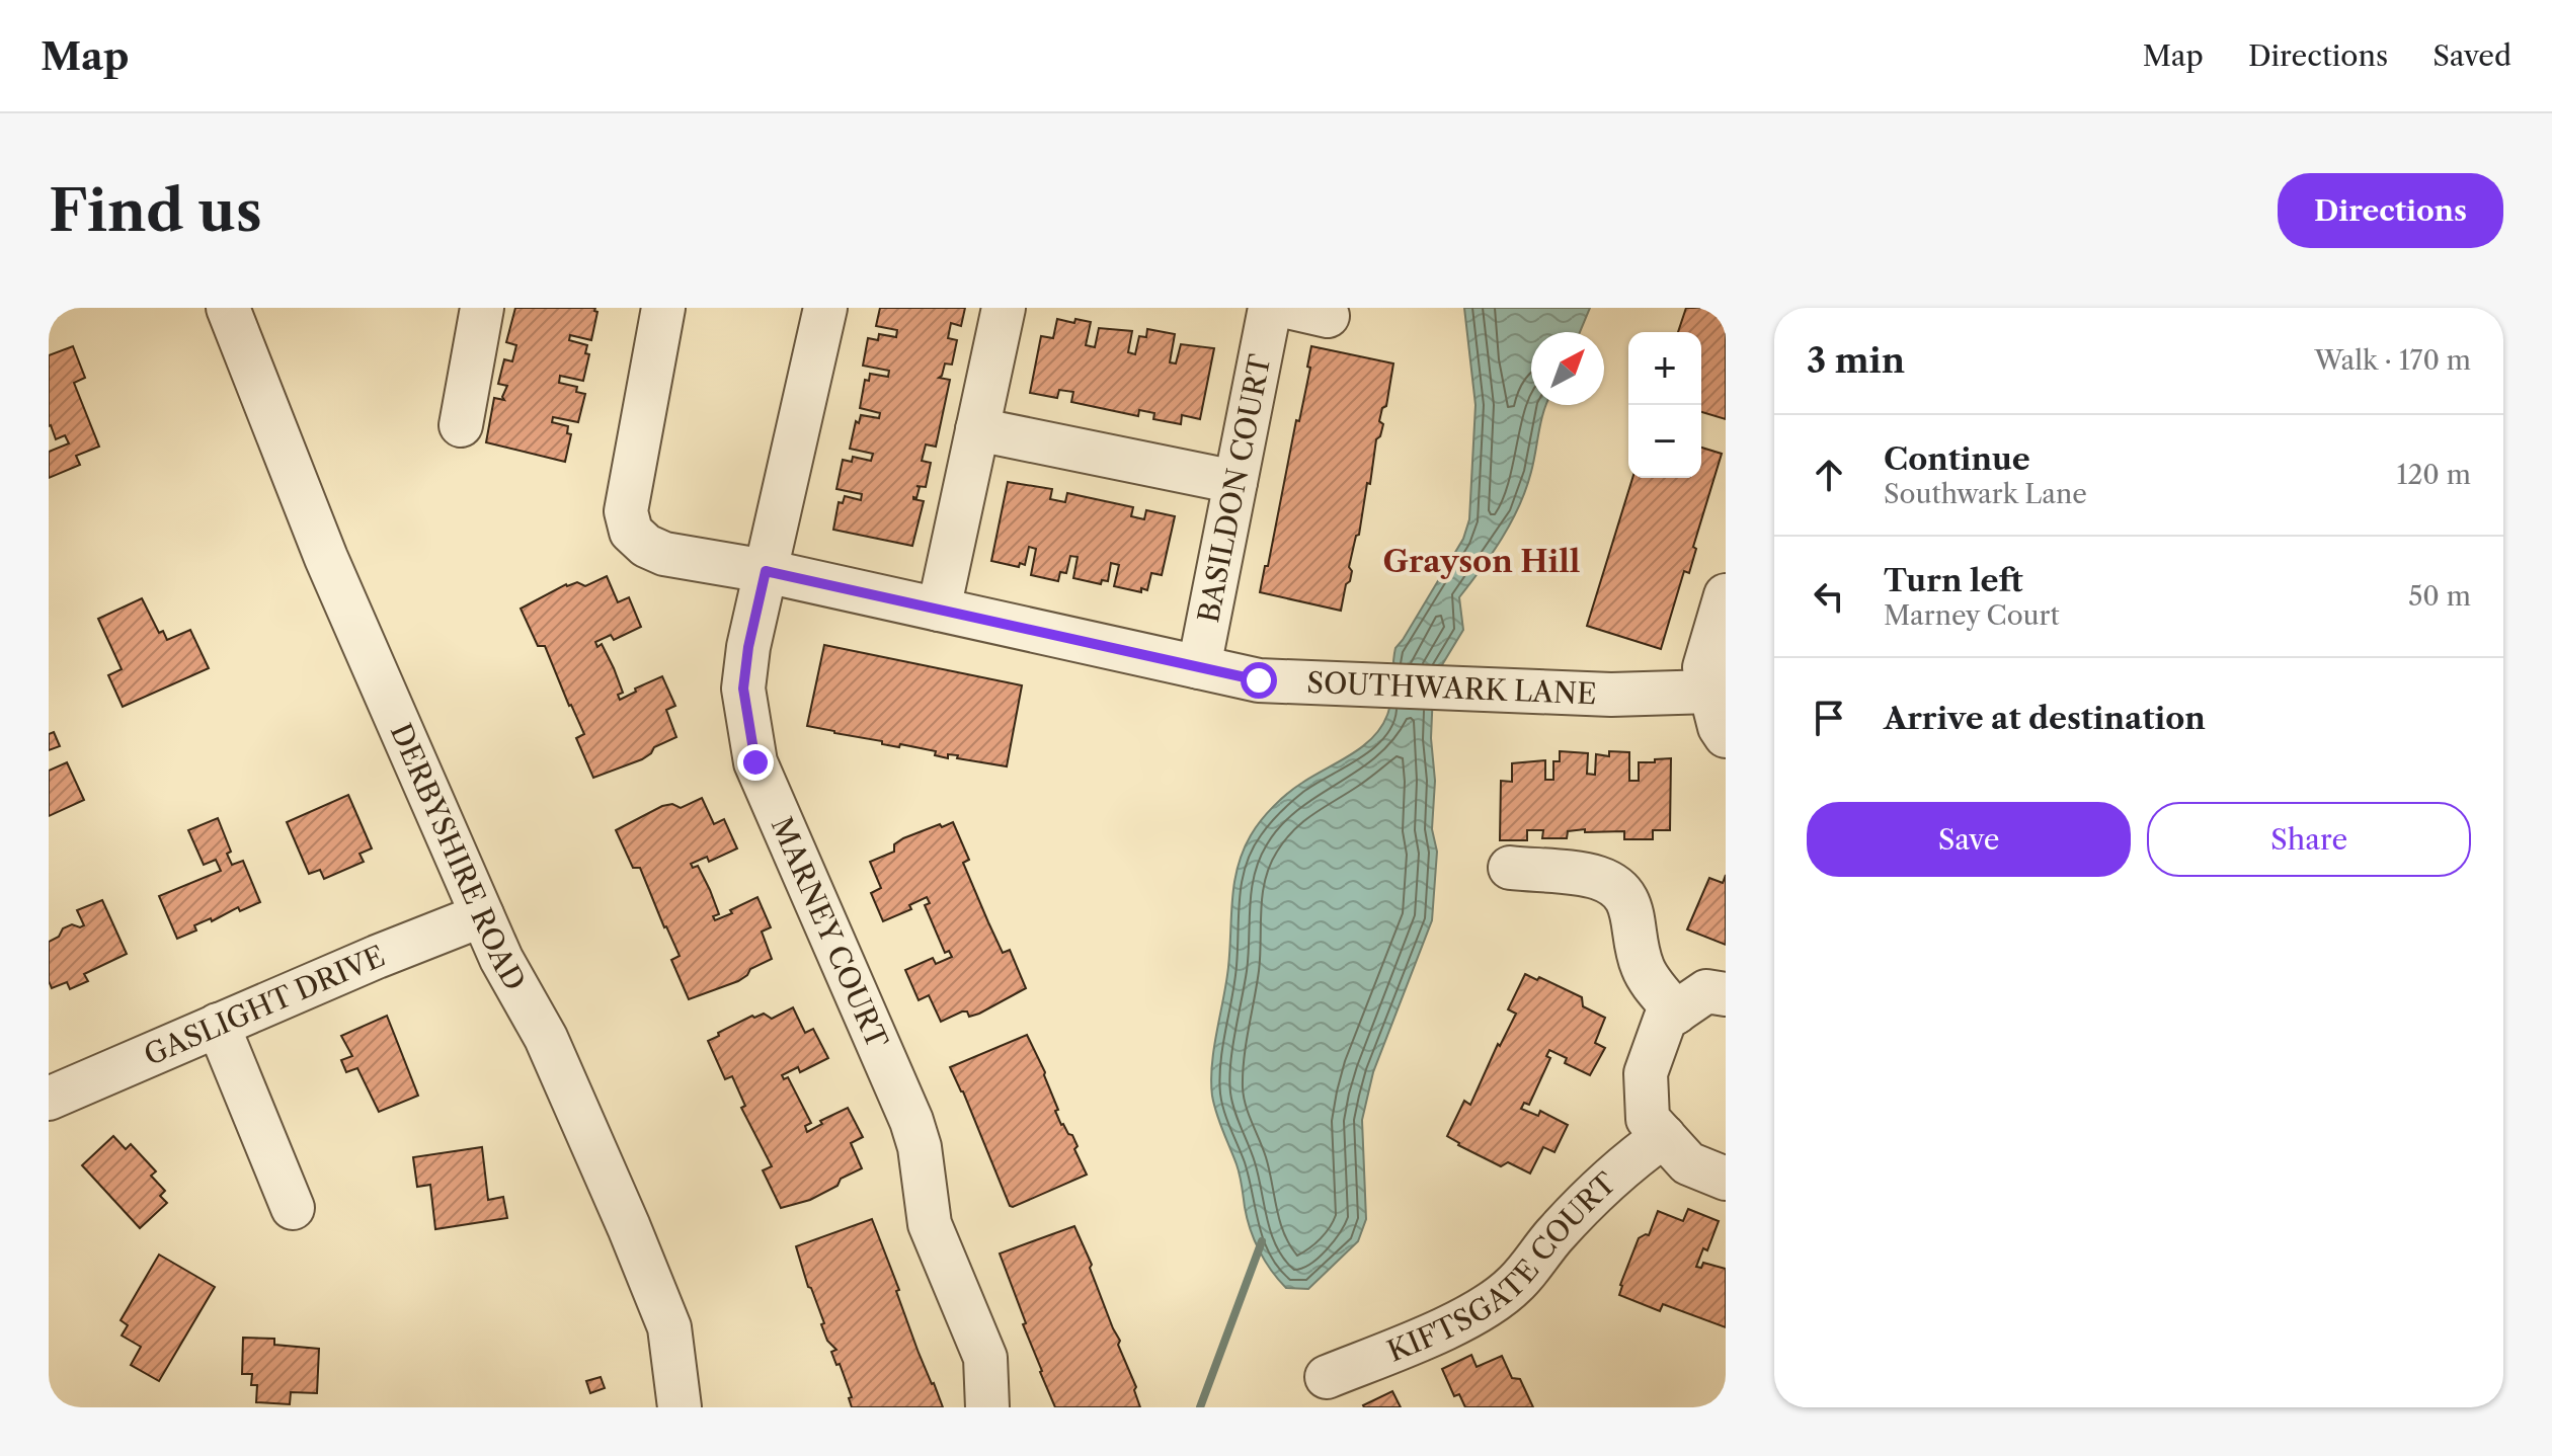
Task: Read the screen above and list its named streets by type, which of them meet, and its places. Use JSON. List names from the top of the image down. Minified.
{"streets":{"street":["BASILDON COURT","SOUTHWARK LANE","DERBYSHIRE ROAD","MARNEY COURT","GASLIGHT DRIVE","KIFTSGATE COURT"]},"crossings":[["BASILDON COURT","SOUTHWARK LANE"],["SOUTHWARK LANE","MARNEY COURT"],["DERBYSHIRE ROAD","GASLIGHT DRIVE"]],"districts":["Grayson Hill"],"north":"top right","page":{"header":"Map","nav":["Map","Directions","Saved"],"buttons":["Directions",["Save","Share"]],"title":"Find us","heading":["3 min","Walk · 170 m"],"map_buttons":["+","−"],"list":[["Continue","Southwark Lane","120 m"],["Turn left","Marney Court","50 m"],"Arrive at destination"]}}
